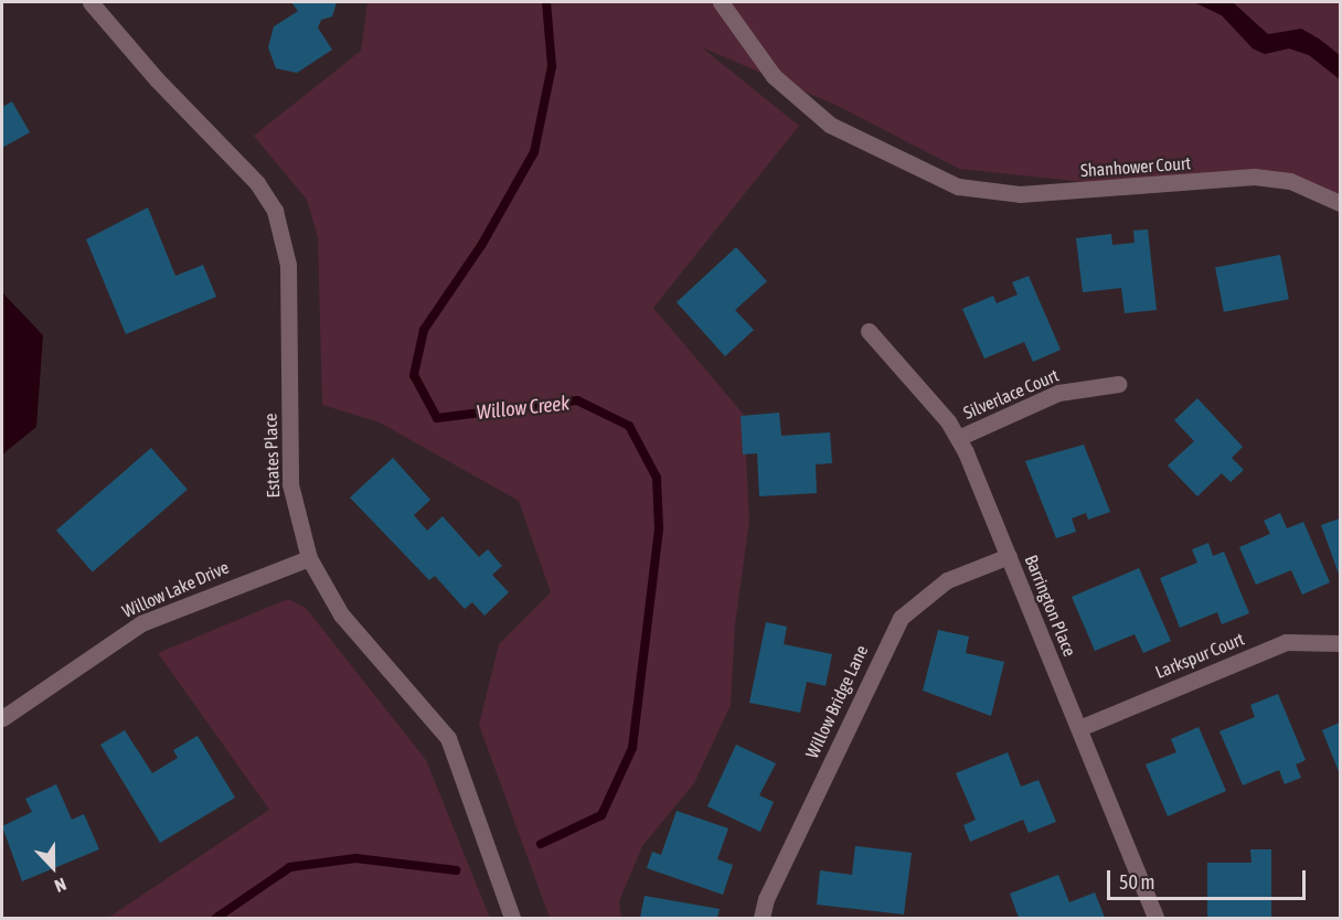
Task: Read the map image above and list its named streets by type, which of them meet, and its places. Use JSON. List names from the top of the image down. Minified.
{"streets":{"street":["Shanhower Court","Silverlace Court","Estates Place","Willow Lake Drive","Barrington Place","Larkspur Court","Willow Bridge Lane"]},"crossings":[["Silverlace Court","Barrington Place"],["Estates Place","Willow Lake Drive"],["Barrington Place","Larkspur Court"],["Barrington Place","Willow Bridge Lane"]],"water":["Willow Creek"],"scale_bar":"50 m","north":"bottom"}
